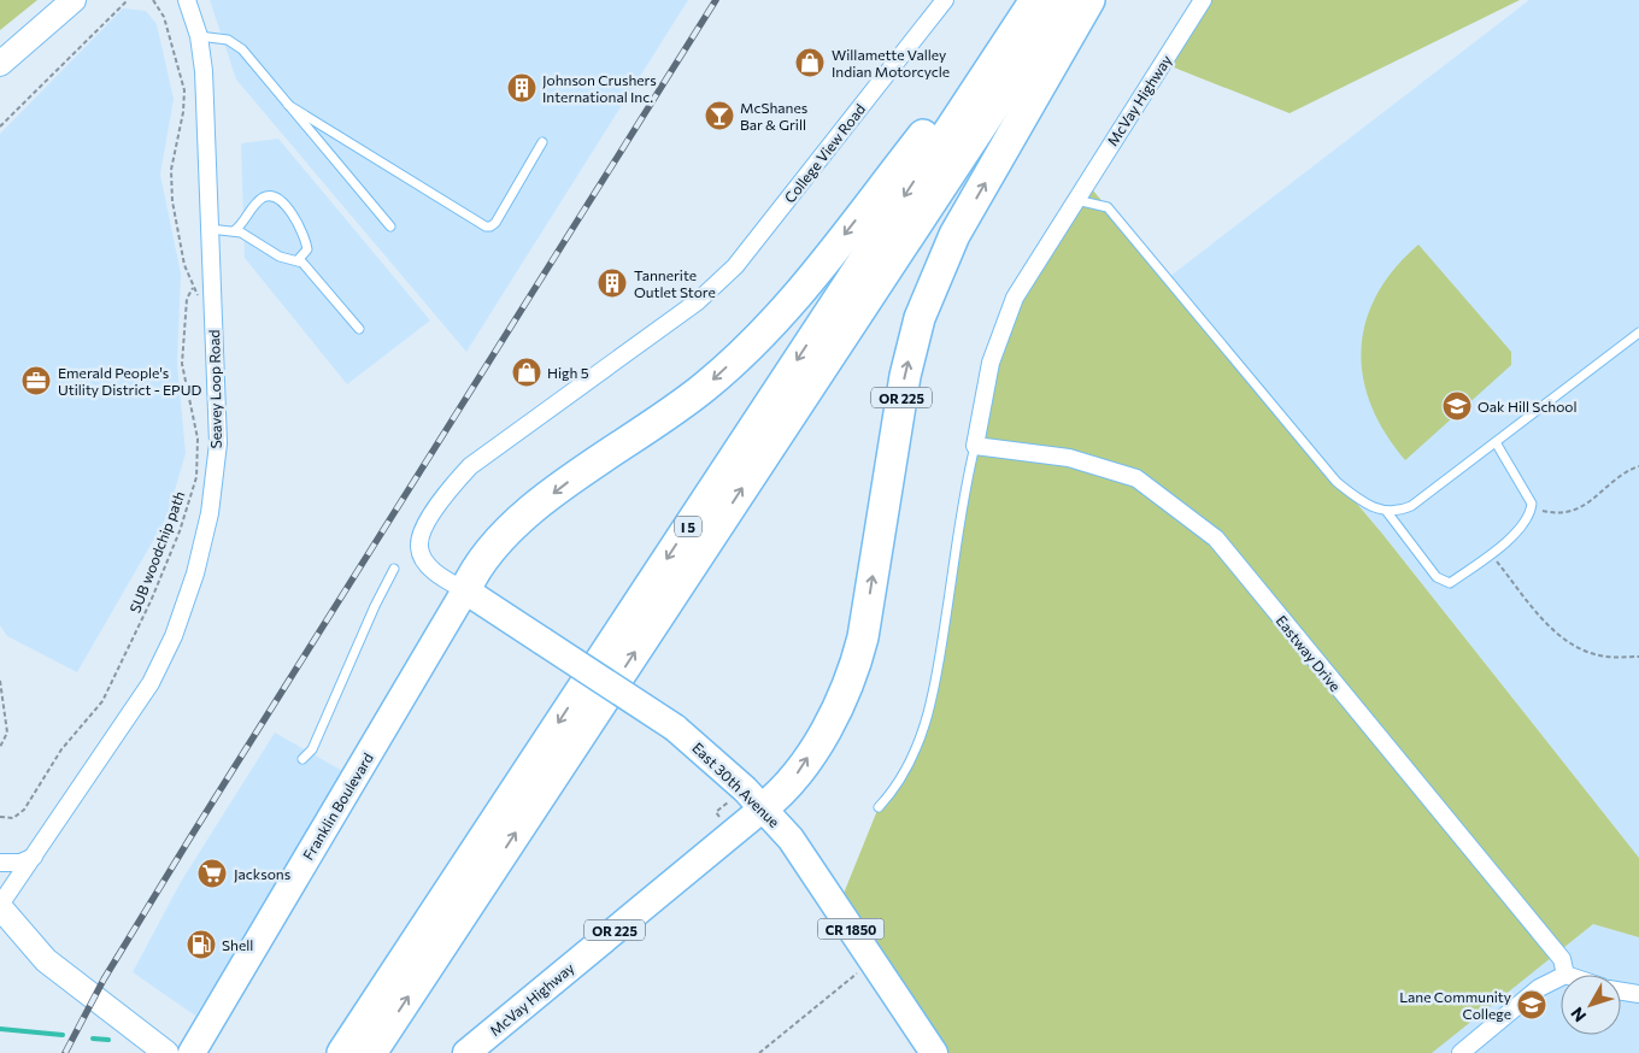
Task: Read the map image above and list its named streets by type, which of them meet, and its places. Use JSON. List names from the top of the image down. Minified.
{"streets":{"highway":["OR 225","I 5"],"main road":["McVay Highway","East 30th Avenue","Franklin Boulevard","CR 1850"],"street":["College View Road","Seavey Loop Road","Eastway Drive"],"path":["SUB woodchip path"]},"crossings":[["McVay Highway","OR 225"],["McVay Highway","East 30th Avenue"],["College View Road","East 30th Avenue"],["College View Road","Franklin Boulevard"],["OR 225","East 30th Avenue"],["East 30th Avenue","Franklin Boulevard"]],"places":{"shop":["Willamette Valley Indian Motorcycle","High 5"],"building":["Johnson Crushers International Inc.","Tannerite Outlet Store"],"bar":["McShanes Bar & Grill"],"office":["Emerald People's Utility District - EPUD"],"school or university":["Oak Hill School","Lane Community College"],"supermarket":["Jacksons"],"fuel station":["Shell"]},"north":"bottom left"}
